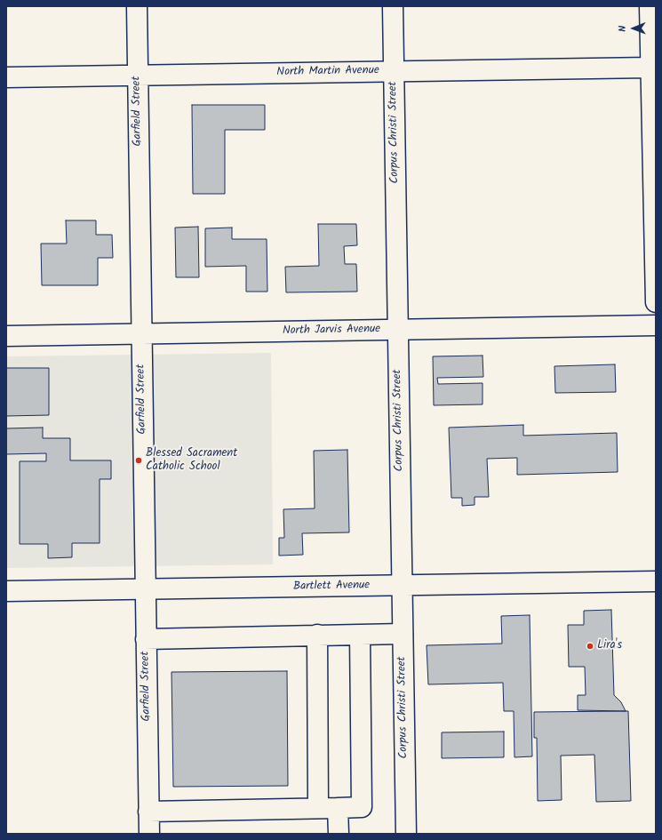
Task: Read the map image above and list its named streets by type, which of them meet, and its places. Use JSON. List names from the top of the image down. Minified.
{"streets":{"street":["North Martin Avenue","Garfield Street","Corpus Christi Street","North Jarvis Avenue","Bartlett Avenue"]},"crossings":[["North Martin Avenue","Garfield Street"],["North Martin Avenue","Corpus Christi Street"],["Garfield Street","North Jarvis Avenue"],["Garfield Street","Bartlett Avenue"],["Corpus Christi Street","North Jarvis Avenue"],["Corpus Christi Street","Bartlett Avenue"]],"places":["Blessed Sacrament Catholic School","Lira's"],"north":"left"}
